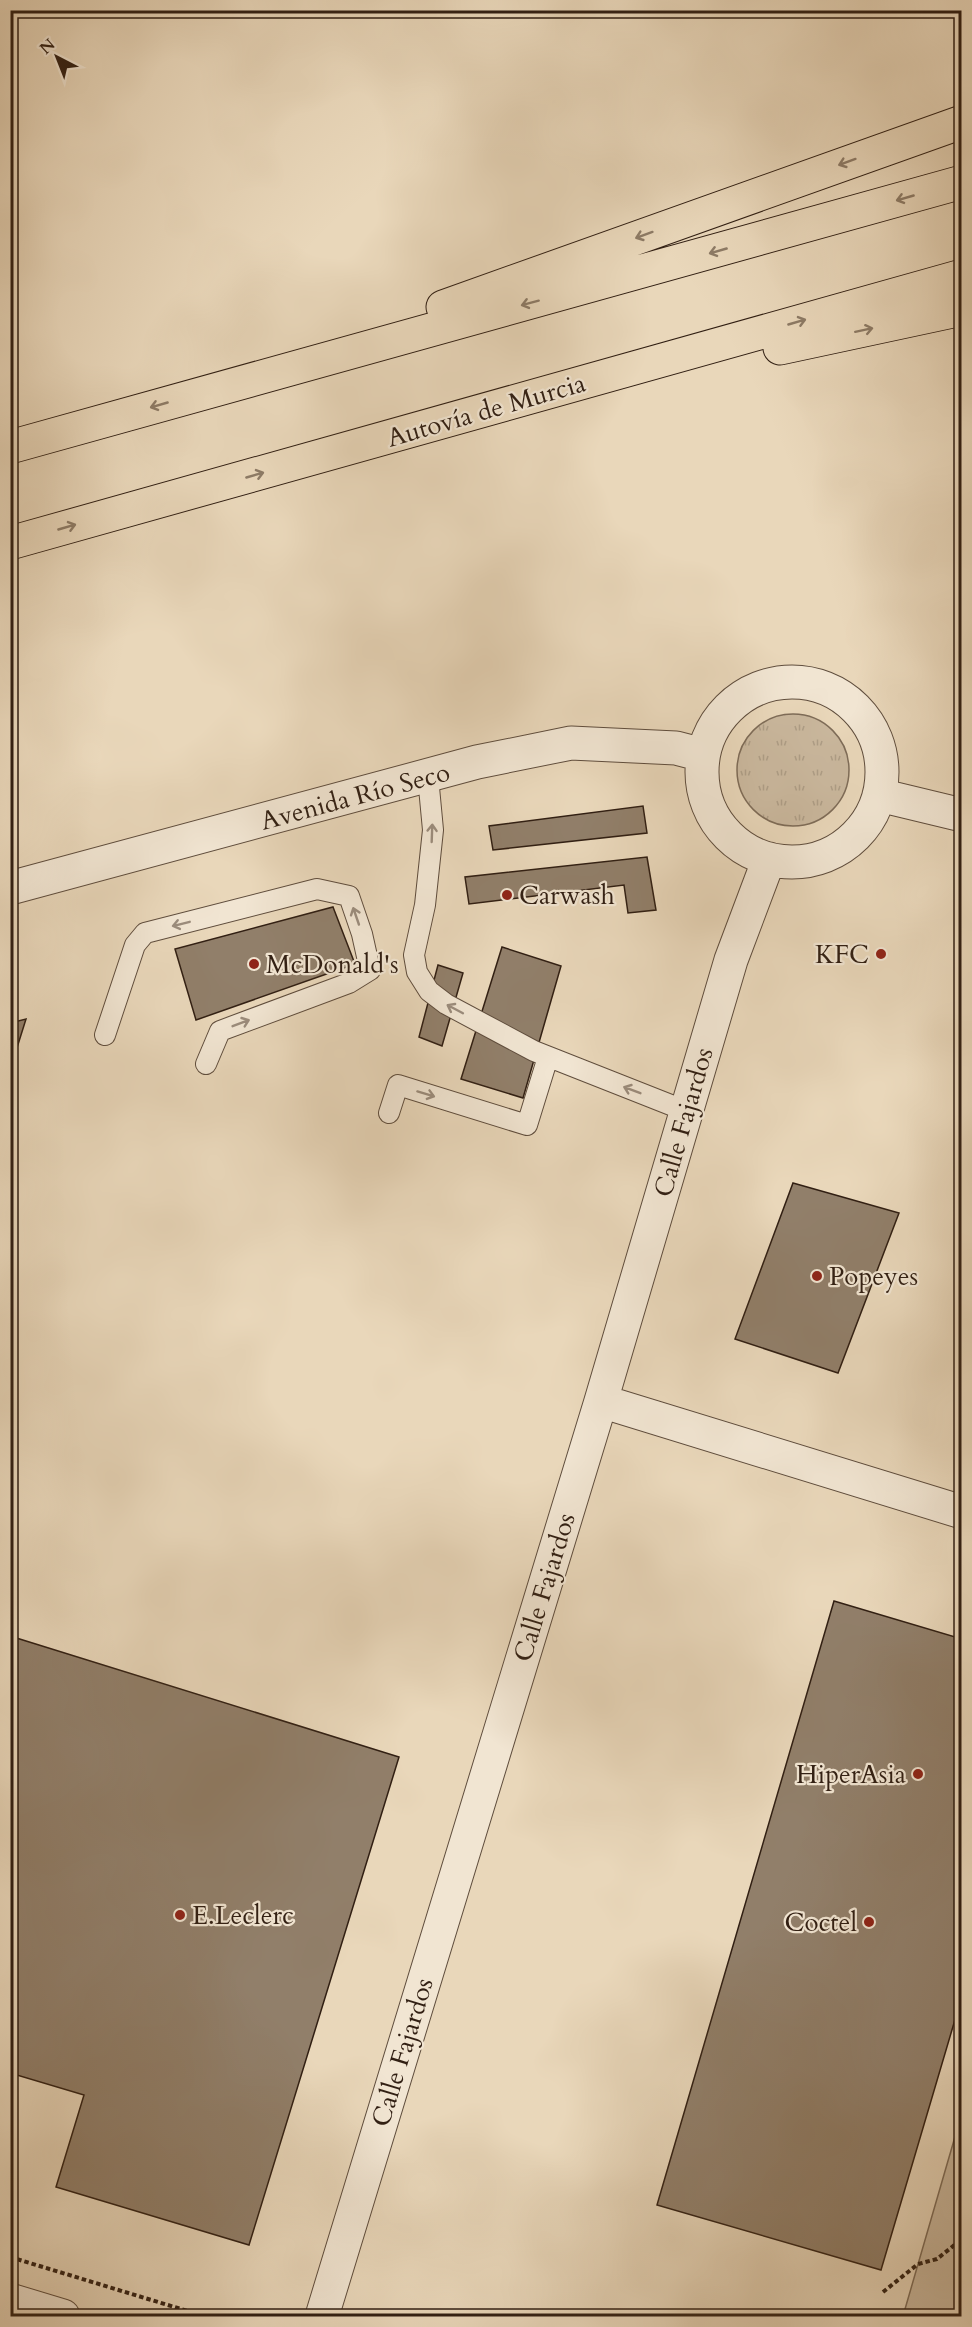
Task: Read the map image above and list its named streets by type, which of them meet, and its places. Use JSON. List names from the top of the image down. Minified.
{"streets":{"highway":["Autovía de Murcia"],"street":["Avenida Río Seco","Calle Fajardos"]},"crossings":[["Avenida Río Seco","Calle Fajardos"]],"places":["Carwash","KFC","McDonald's","Popeyes","HiperAsia","E.Leclerc","Coctel"],"north":"top left"}
